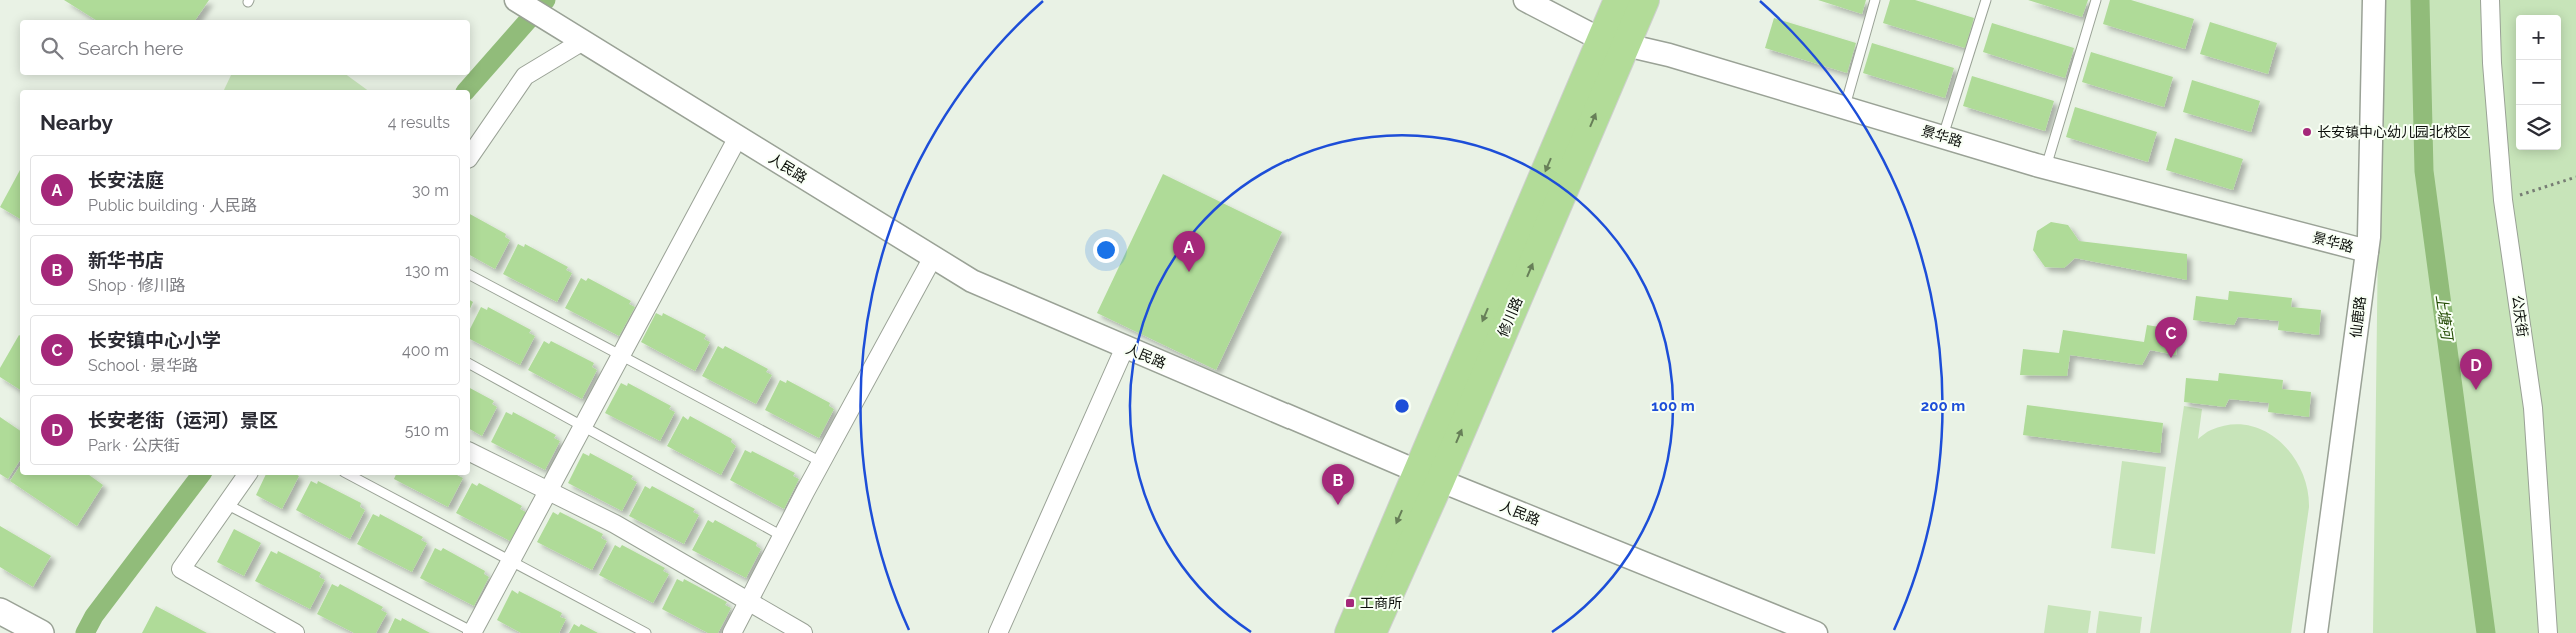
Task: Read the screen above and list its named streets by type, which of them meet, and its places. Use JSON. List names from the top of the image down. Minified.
{"streets":{"main road":["修川路"],"street":["景华路","人民路","公庆街","仙鹿路"]},"crossings":[["景华路","修川路"],["景华路","仙鹿路"],["人民路","修川路"]],"water":["上塘河"],"places":{"other":["长安镇中心幼儿园北校区"],"transit":["工商所"]},"page":{"map_buttons":["+","−"],"search":"Search here","heading":["Nearby","4 results"],"list":[{"mark":"A","name":"长安法庭","note":"Public building · 人民路","value":"30 m"},{"mark":"B","name":"新华书店","note":"Shop · 修川路","value":"130 m"},{"mark":"C","name":"长安镇中心小学","note":"School · 景华路","value":"400 m"},{"mark":"D","name":"长安老街（运河）景区","note":"Park · 公庆街","value":"510 m"}],"pins":["A","C","D","B"]},"rings":["100 m","200 m"]}
